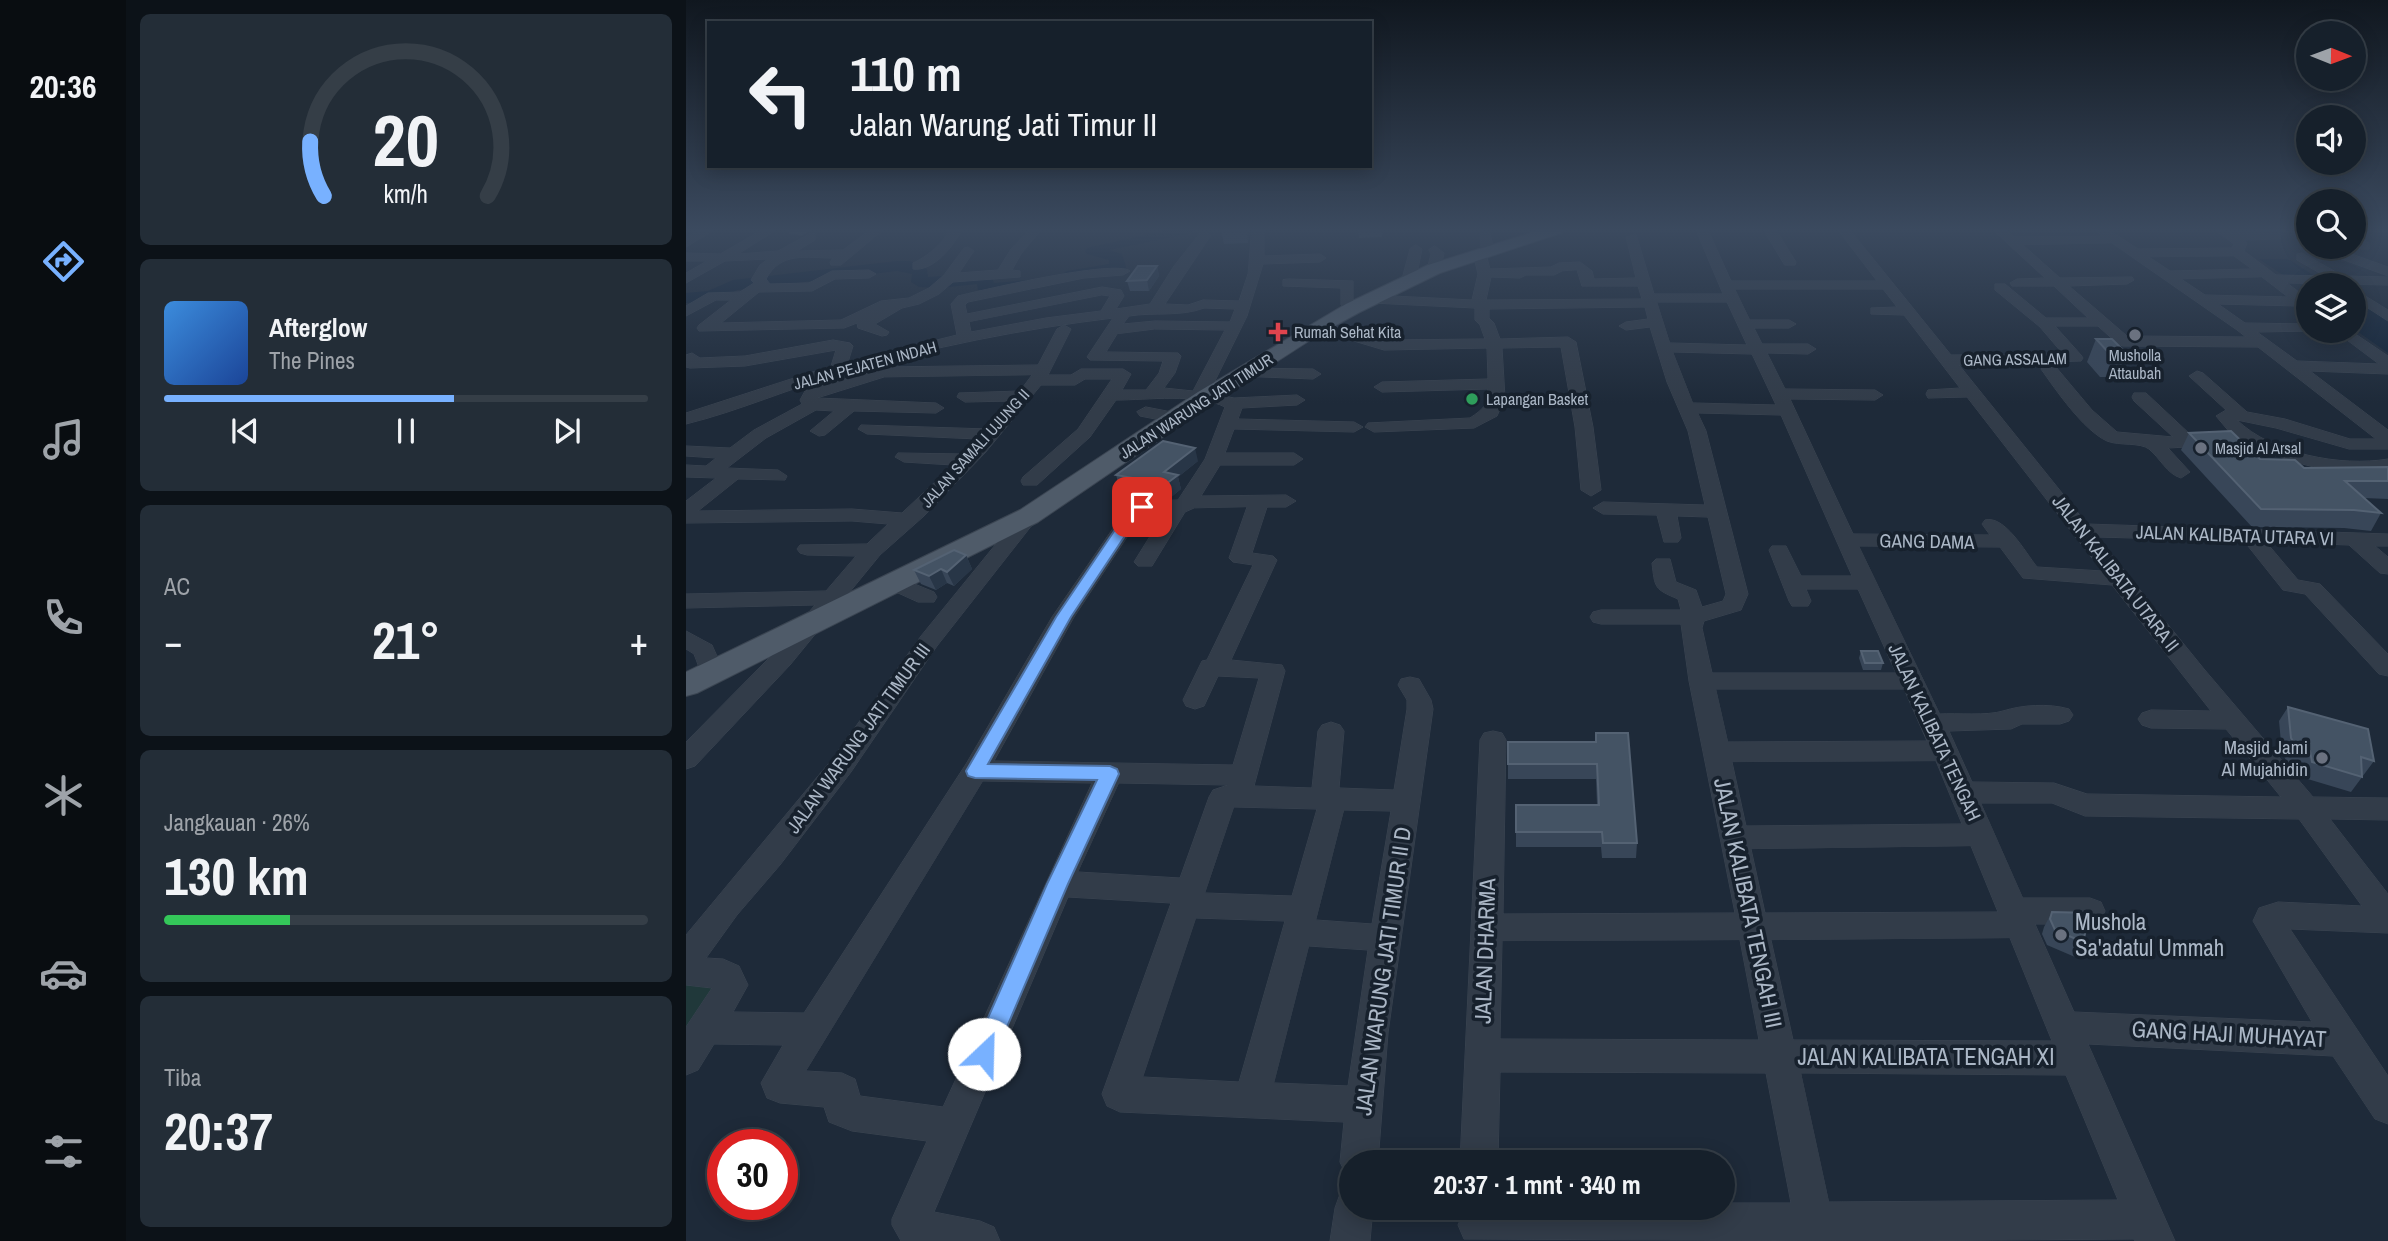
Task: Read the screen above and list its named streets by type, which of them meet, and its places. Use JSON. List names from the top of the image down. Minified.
{"streets":{"main road":["JALAN WARUNG JATI TIMUR"],"street":["GANG ASSALAM","JALAN PEJATEN INDAH","JALAN SAMALI UJUNG II","JALAN KALIBATA UTARA VI","GANG DAMA","JALAN KALIBATA UTARA II","JALAN KALIBATA TENGAH","JALAN WARUNG JATI TIMUR III","JALAN KALIBATA TENGAH III","JALAN DHARMA","JALAN WARUNG JATI TIMUR II D","GANG HAJI MUHAYAT","JALAN KALIBATA TENGAH XI"]},"crossings":[["GANG ASSALAM","JALAN KALIBATA UTARA II"],["JALAN WARUNG JATI TIMUR","JALAN SAMALI UJUNG II"],["JALAN WARUNG JATI TIMUR","JALAN WARUNG JATI TIMUR III"],["JALAN KALIBATA UTARA VI","JALAN KALIBATA UTARA II"],["GANG DAMA","JALAN KALIBATA TENGAH"],["JALAN KALIBATA UTARA II","GANG HAJI MUHAYAT"],["JALAN KALIBATA TENGAH","GANG HAJI MUHAYAT"],["JALAN KALIBATA TENGAH","JALAN KALIBATA TENGAH XI"],["JALAN KALIBATA TENGAH III","JALAN KALIBATA TENGAH XI"],["JALAN DHARMA","JALAN KALIBATA TENGAH XI"]],"places":{"health":["Rumah Sehat Kita"],"other":["Musholla Attaubah","Lapangan Basket","Masjid Al Arsal","Masjid Jami Al Mujahidin","Mushola Sa'adatul Ummah"]},"north":"right","page":{"tabs":"20:36","turn":["110 m","Jalan Warung Jati Timur II"],"song":["Afterglow","The Pines"],"tile":["AC",["Jangkauan · 26%","130 km"],["Tiba","20:37"]],"heat":["−","21°","+"],"limit":"30","trip":"20:37 · 1 mnt · 340 m","gauge":["20","km/h"]}}
